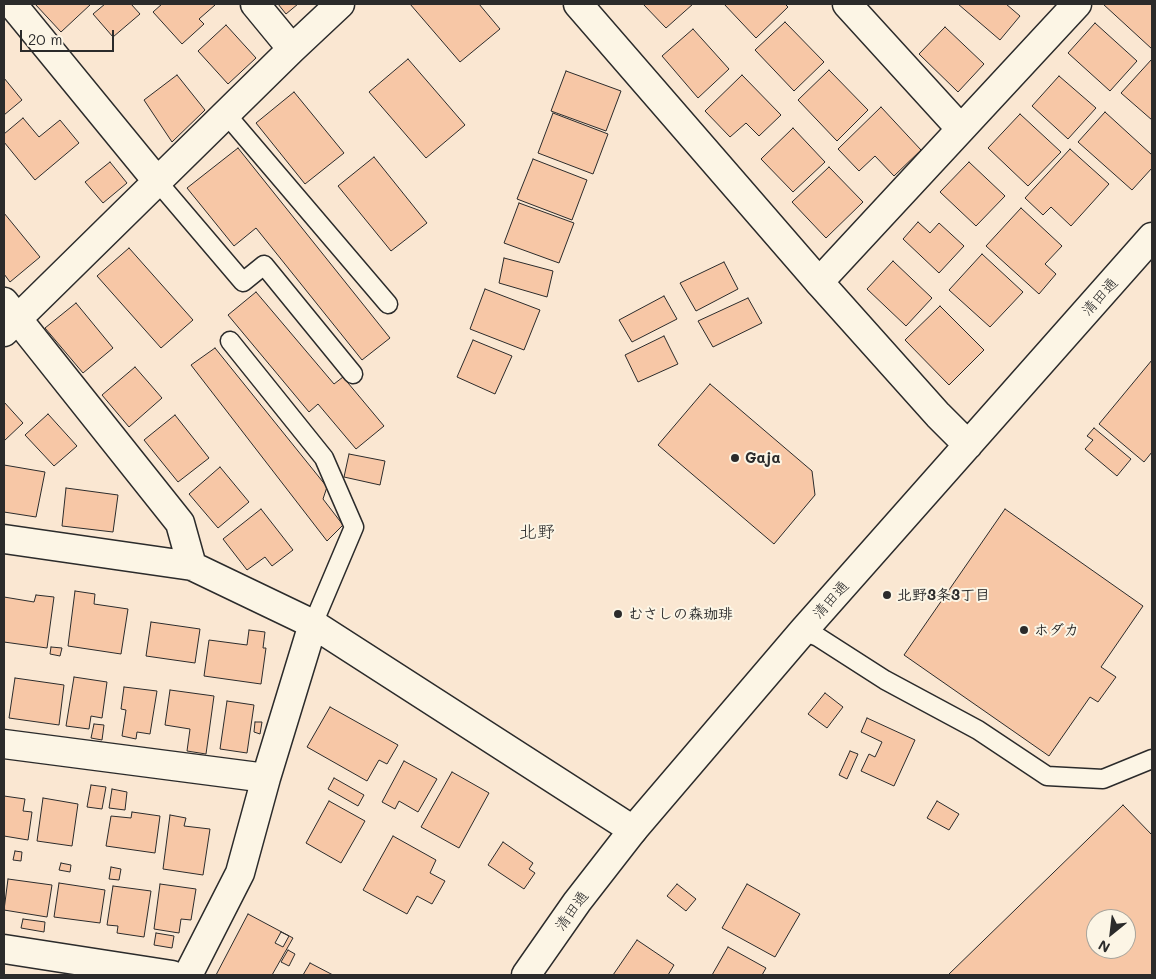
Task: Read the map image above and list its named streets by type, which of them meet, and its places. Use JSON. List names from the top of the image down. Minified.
{"streets":{"street":["清田通"]},"districts":["北野"],"places":["Gaja","北野3条3丁目","むさしの森珈琲","ホダカ"],"scale_bar":"20 m","north":"bottom left"}
